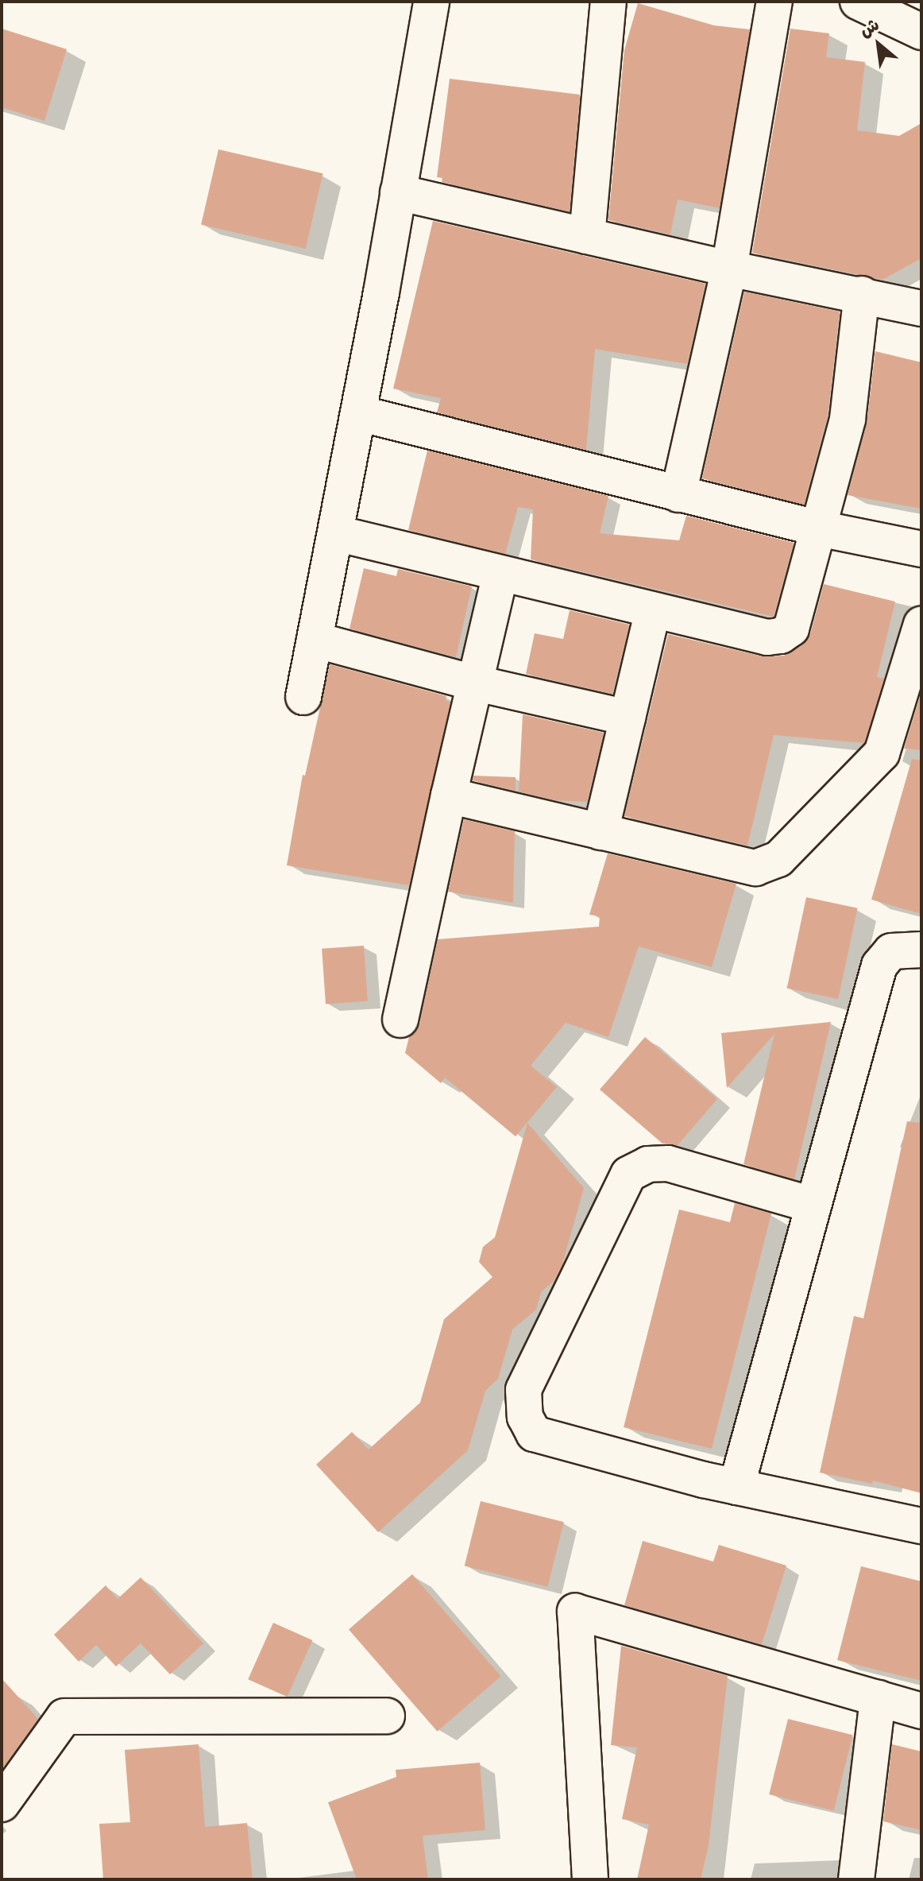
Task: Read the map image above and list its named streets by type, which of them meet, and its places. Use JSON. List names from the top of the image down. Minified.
{"north":"top left"}
